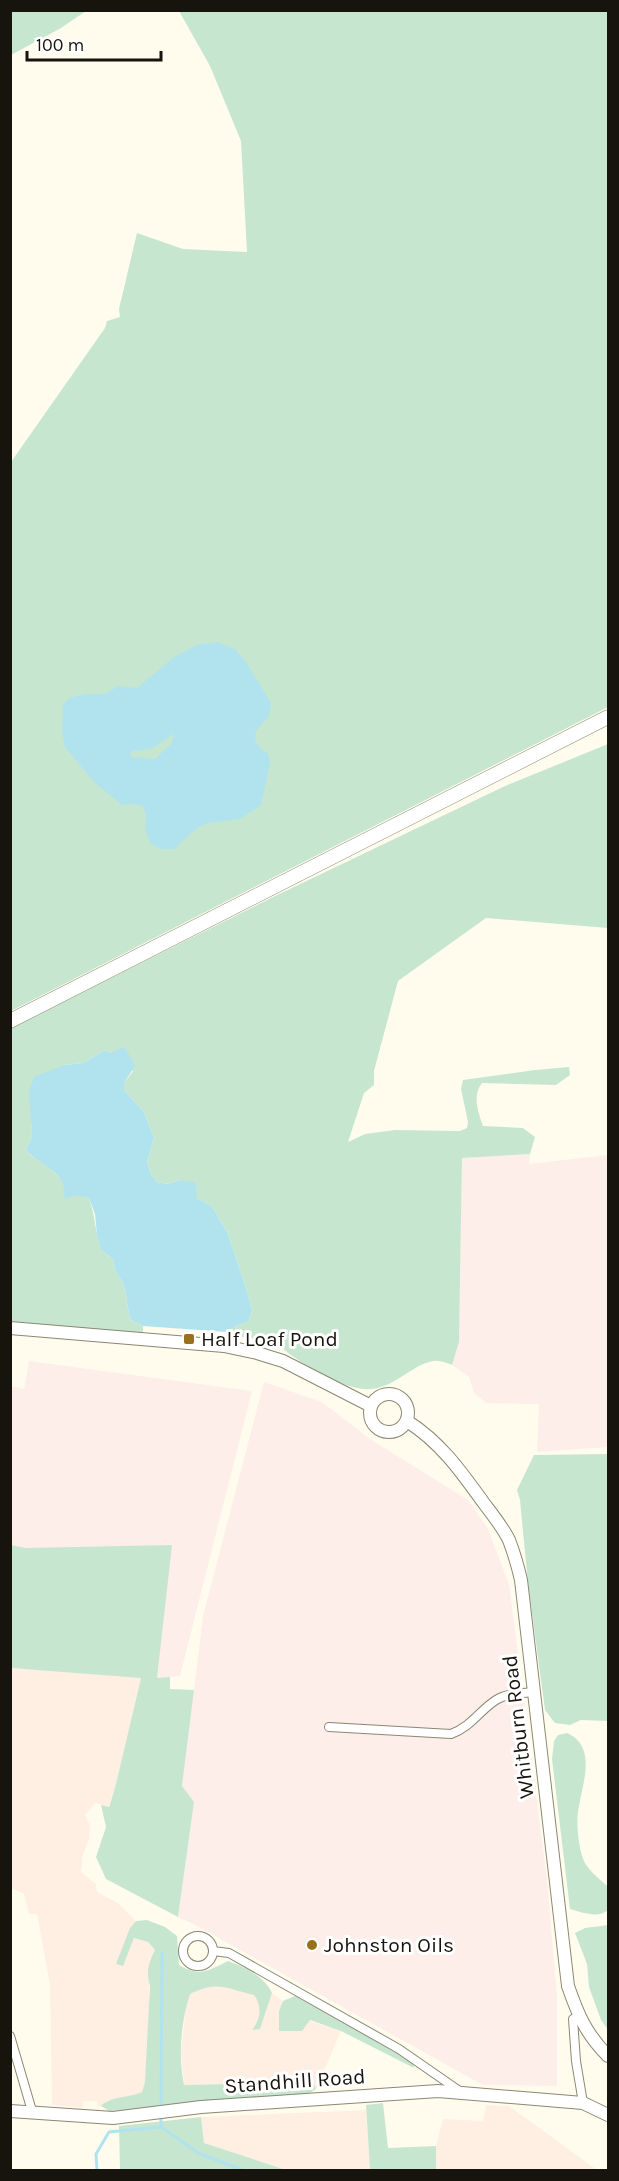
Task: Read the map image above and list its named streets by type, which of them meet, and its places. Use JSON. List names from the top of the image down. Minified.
{"streets":{"main road":["Whitburn Road","Standhill Road"]},"places":{"transit":["Half Loaf Pond"],"other":["Johnston Oils"]},"scale_bar":"100 m"}
